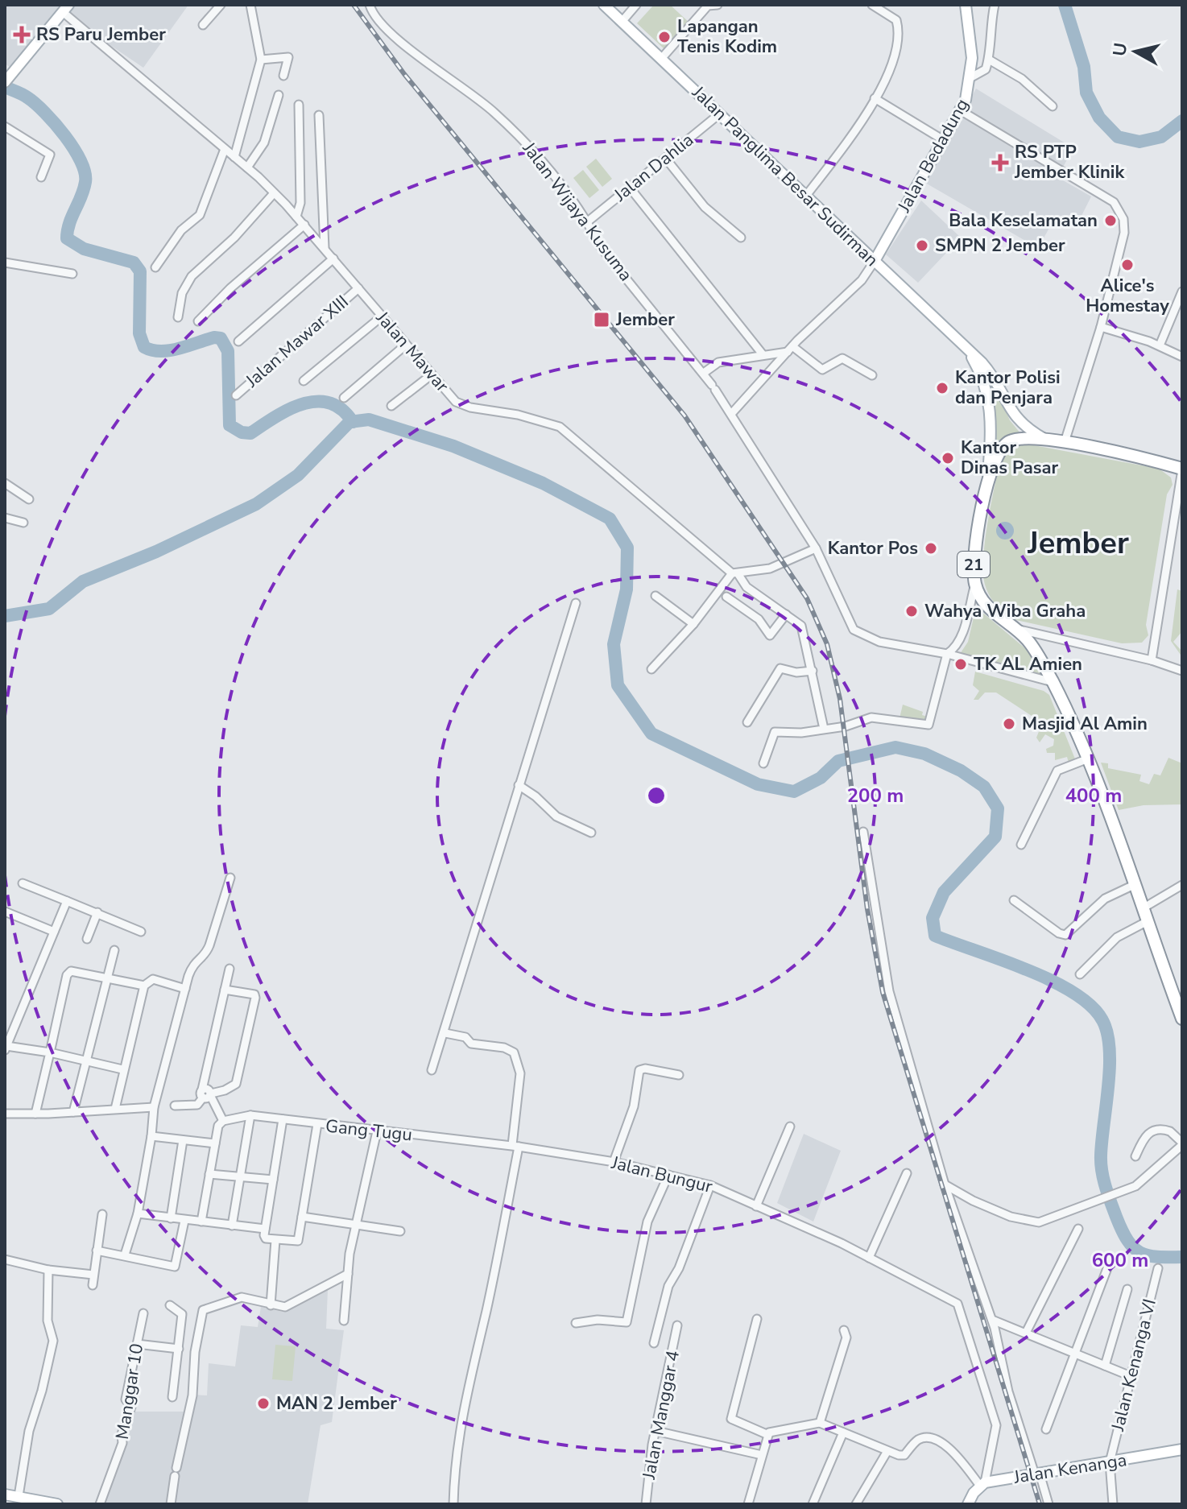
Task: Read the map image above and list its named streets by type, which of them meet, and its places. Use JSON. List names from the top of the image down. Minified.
{"streets":{"highway":["21"],"main road":["Jalan Bedadung","Jalan Panglima Besar Sudirman","Jalan Kenanga"],"street":["Jalan Dahlia","Jalan Wijaya Kusuma","Jalan Mawar XIII","Jalan Mawar","Gang Tugu","Jalan Bungur","Jalan Kenanga VI","Manggar 10","Jalan Manggar 4"]},"crossings":[["Jalan Bedadung","Jalan Panglima Besar Sudirman"],["Jalan Dahlia","Jalan Panglima Besar Sudirman"],["Jalan Dahlia","Jalan Wijaya Kusuma"],["Jalan Panglima Besar Sudirman","21"],["Jalan Wijaya Kusuma","21"],["Jalan Mawar XIII","Jalan Mawar"],["Gang Tugu","Jalan Bungur"],["Jalan Bungur","Jalan Kenanga"],["Jalan Kenanga VI","Jalan Kenanga"]],"districts":["Jember"],"places":{"health":["RS Paru Jember","RS PTP Jember Klinik"],"other":["Lapangan Tenis Kodim","Bala Keselamatan","SMPN 2 Jember","Alice's Homestay","Kantor Polisi dan Penjara","Kantor Dinas Pasar","Kantor Pos","Wahya Wiba Graha","TK AL Amien","Masjid Al Amin","MAN 2 Jember"],"transit":["Jember"]},"north":"left","rings":["200 m","400 m","600 m"]}
